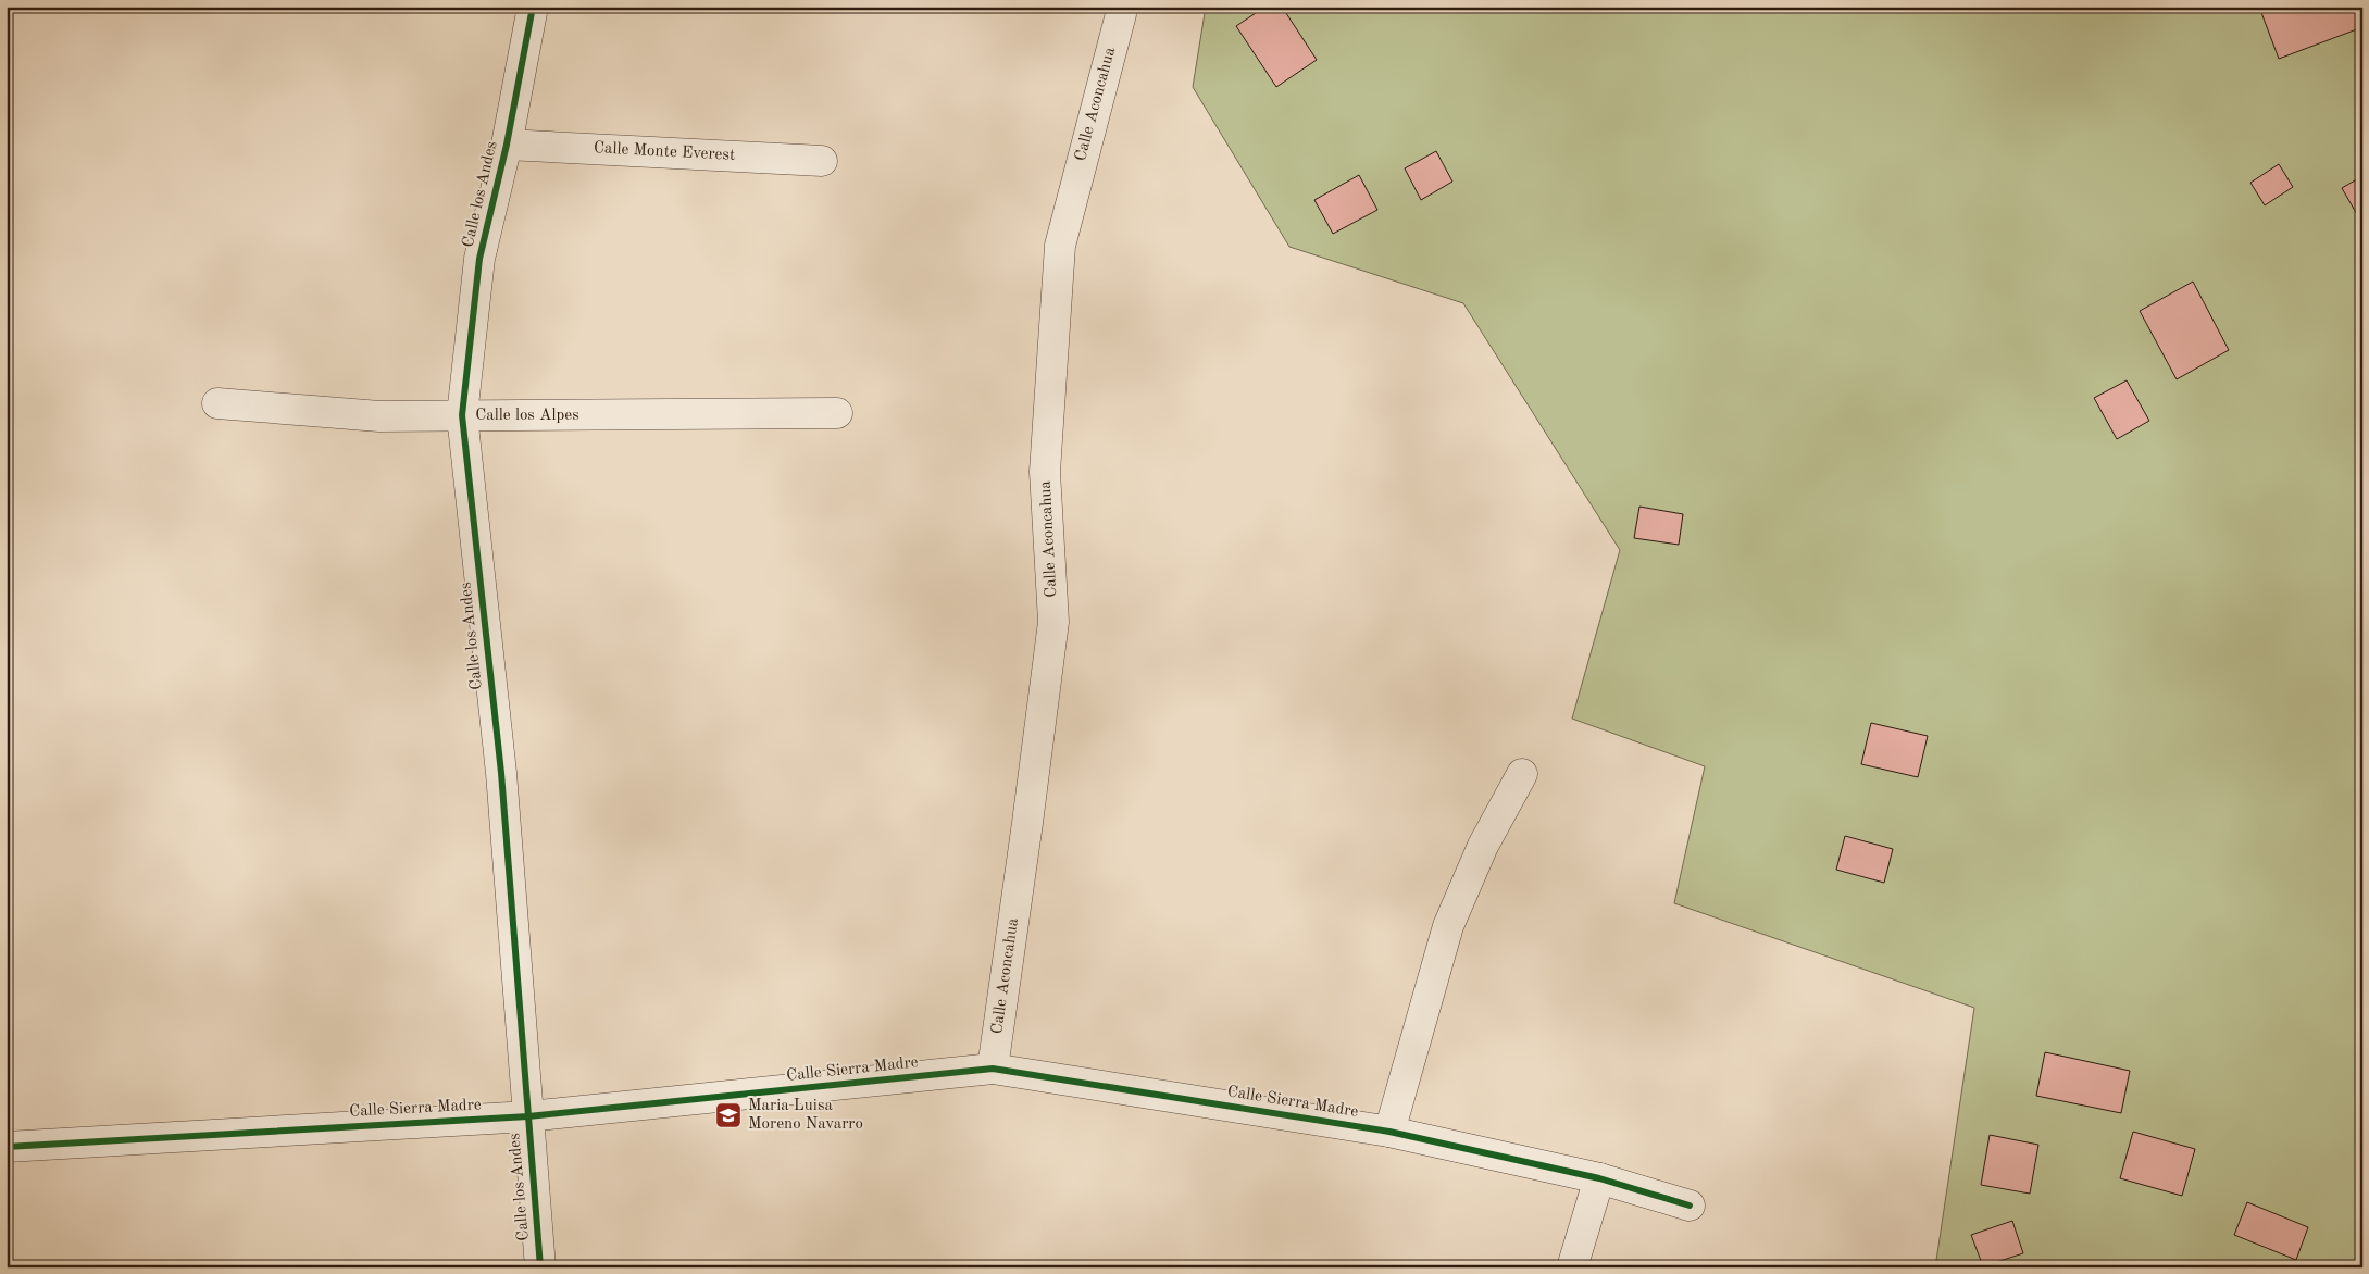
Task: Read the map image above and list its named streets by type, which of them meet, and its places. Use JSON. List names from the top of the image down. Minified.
{"streets":{"street":["Calle Aconcahua","Calle Monte Everest","Calle los Andes","Calle los Alpes","Calle Sierra Madre"]},"crossings":[["Calle Aconcahua","Calle Sierra Madre"],["Calle Monte Everest","Calle los Andes"],["Calle los Andes","Calle los Alpes"],["Calle los Andes","Calle Sierra Madre"]],"places":{"school or university":["Maria Luisa Moreno Navarro"]}}
